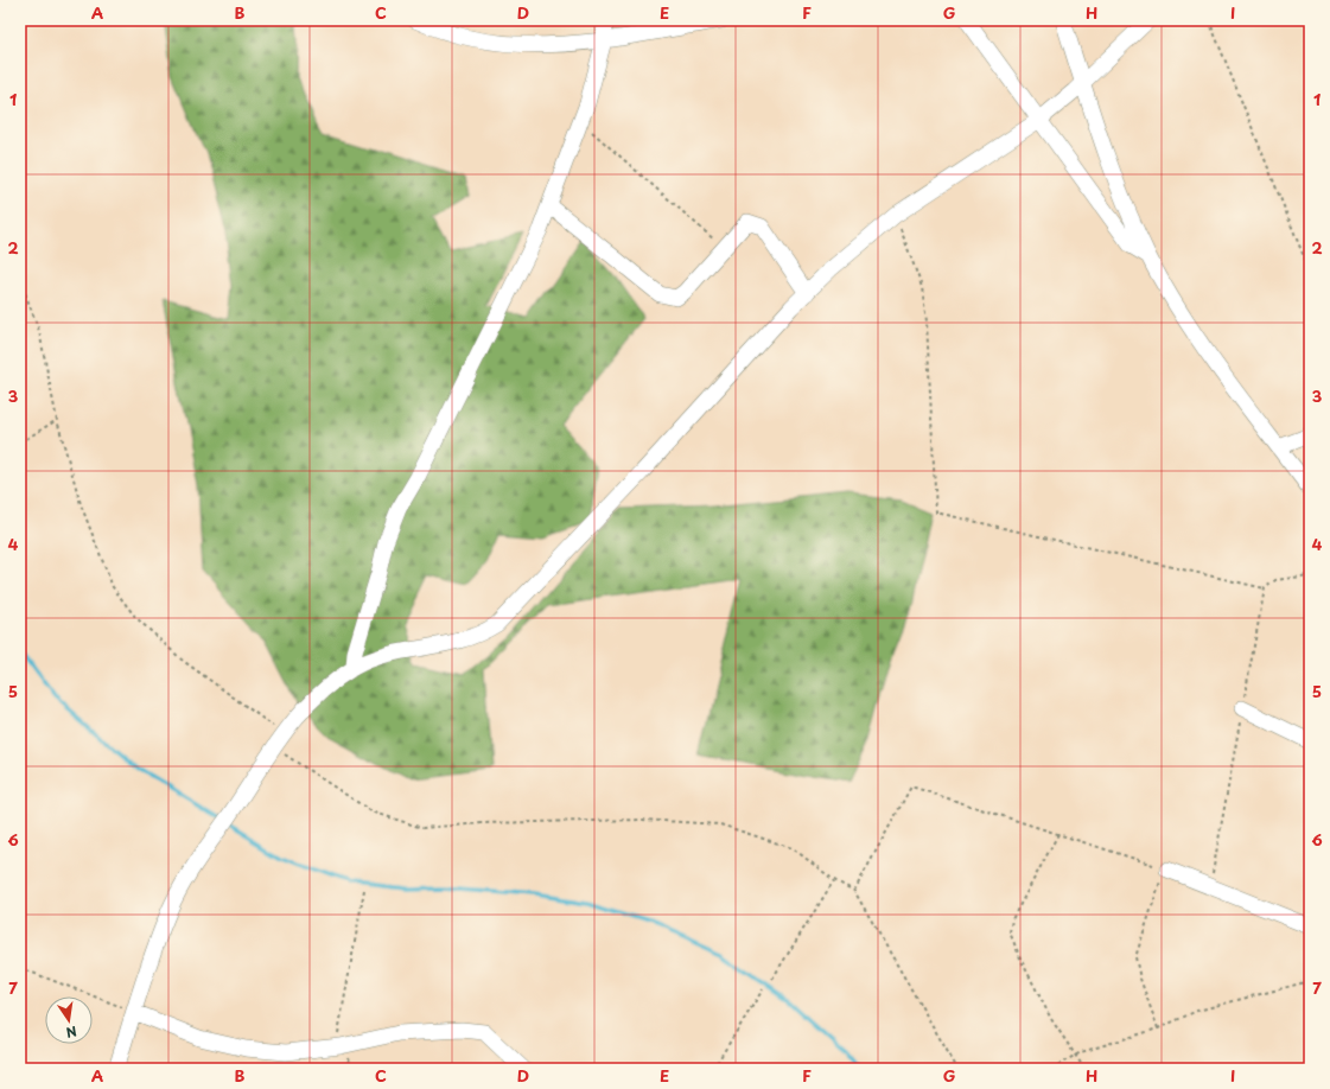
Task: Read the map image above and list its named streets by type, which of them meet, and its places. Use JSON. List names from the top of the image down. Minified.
{"north":"bottom","grid":{"columns":["A","B","C","D","E","F","G","H","I"],"rows":["1","2","3","4","5","6","7"]}}
